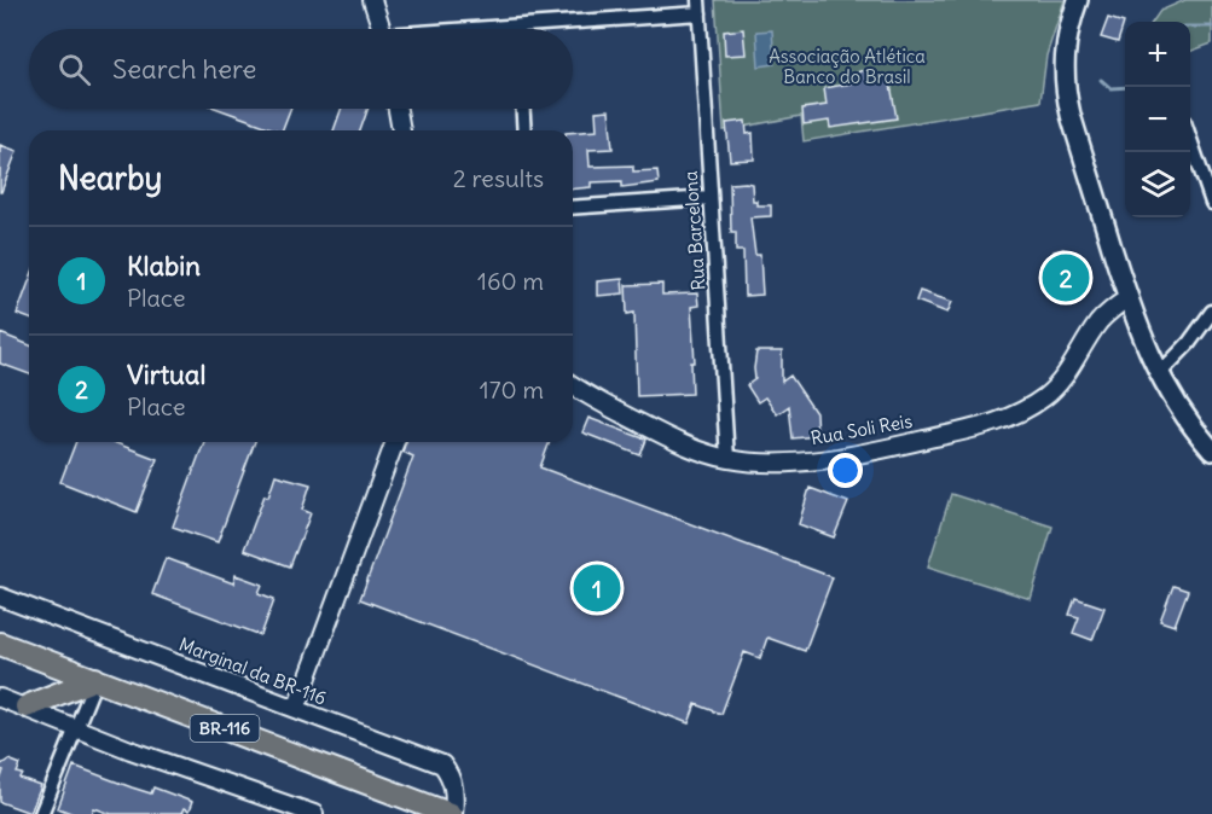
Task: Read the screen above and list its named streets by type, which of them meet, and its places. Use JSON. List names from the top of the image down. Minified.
{"streets":{"highway":["BR-116"],"street":["Rua Barcelona","Rua Soli Reis","Marginal da BR-116"]},"crossings":[["Rua Barcelona","Rua Soli Reis"],["Marginal da BR-116","BR-116"]],"parks":["Associação Atlética Banco do Brasil"],"page":{"map_buttons":["+","−"],"search":"Search here","heading":["Nearby","2 results"],"list":[{"mark":"1","name":"Klabin","note":"Place","value":"160 m"},{"mark":"2","name":"Virtual","note":"Place","value":"170 m"}],"pins":["2","1"]}}
